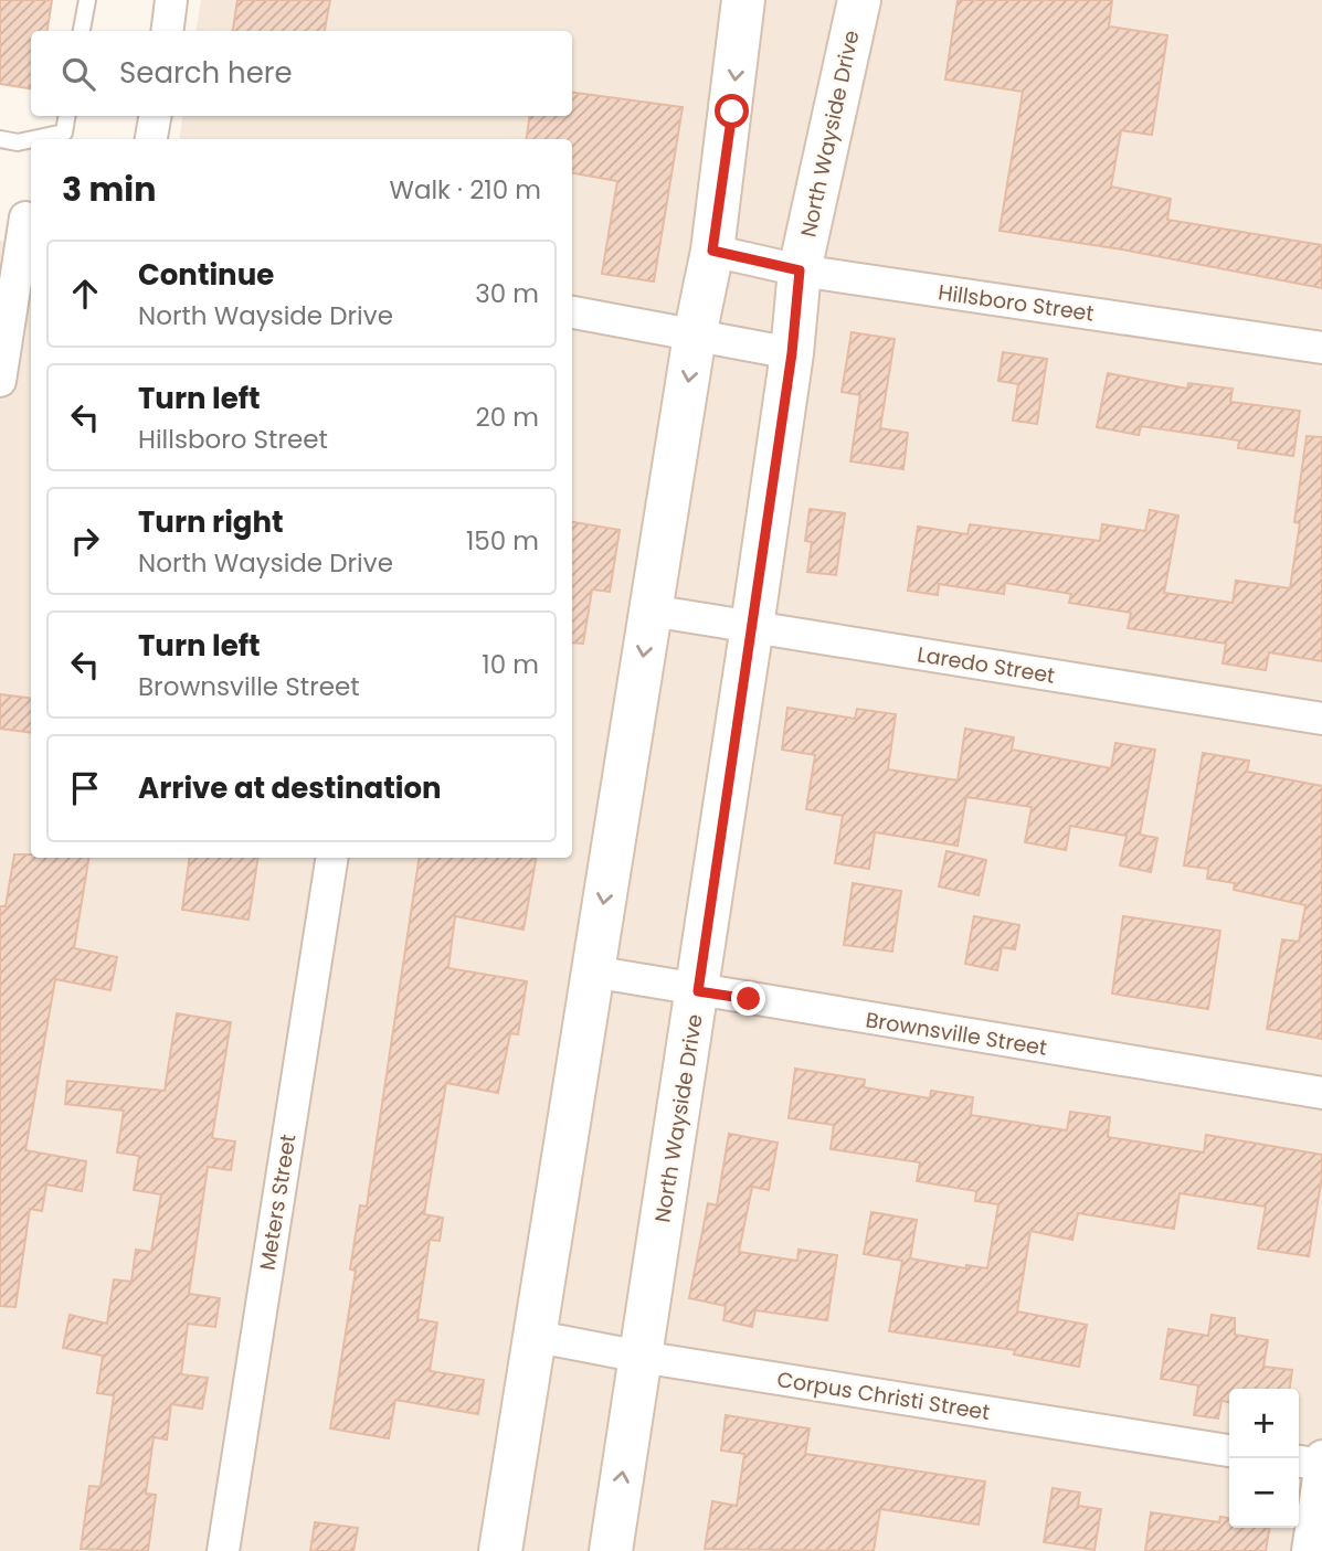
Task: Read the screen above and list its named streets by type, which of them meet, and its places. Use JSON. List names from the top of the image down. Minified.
{"streets":{"main road":["North Wayside Drive"],"street":["Hillsboro Street","Laredo Street","Brownsville Street","Meters Street","Corpus Christi Street"]},"crossings":[["North Wayside Drive","Hillsboro Street"],["North Wayside Drive","Laredo Street"],["North Wayside Drive","Brownsville Street"],["North Wayside Drive","Corpus Christi Street"]],"page":{"search":"Search here","heading":["3 min","Walk · 210 m"],"list":[["Continue","North Wayside Drive","30 m"],["Turn left","Hillsboro Street","20 m"],["Turn right","North Wayside Drive","150 m"],["Turn left","Brownsville Street","10 m"],"Arrive at destination"],"map_buttons":["+","−"]}}
